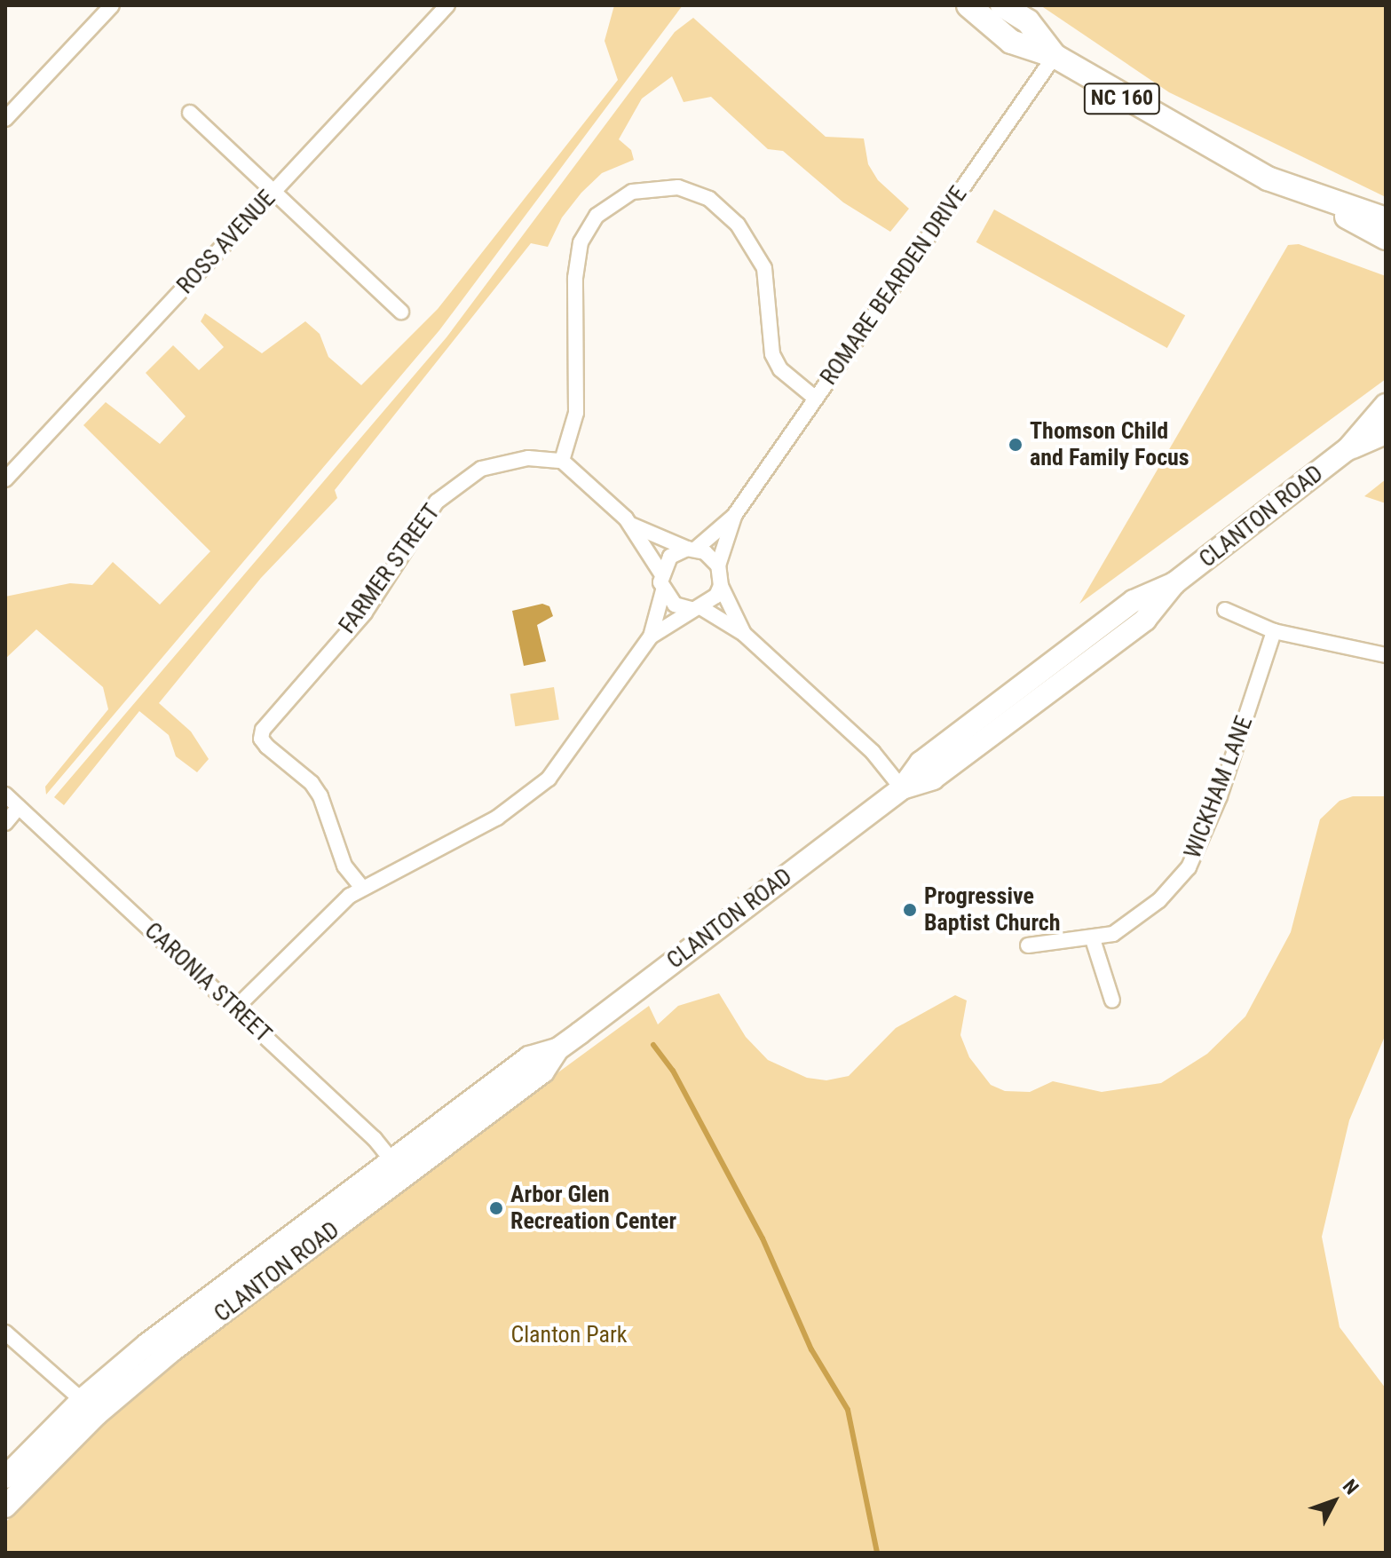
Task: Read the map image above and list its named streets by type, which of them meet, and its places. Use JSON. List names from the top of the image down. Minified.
{"streets":{"main road":["NC 160","CLANTON ROAD"],"street":["ROSS AVENUE","ROMARE BEARDEN DRIVE","FARMER STREET","WICKHAM LANE","CARONIA STREET"]},"crossings":[["NC 160","ROMARE BEARDEN DRIVE"],["CLANTON ROAD","CARONIA STREET"]],"parks":["Clanton Park"],"places":["Thomson Child and Family Focus","Progressive Baptist Church","Arbor Glen Recreation Center"],"north":"top right"}
